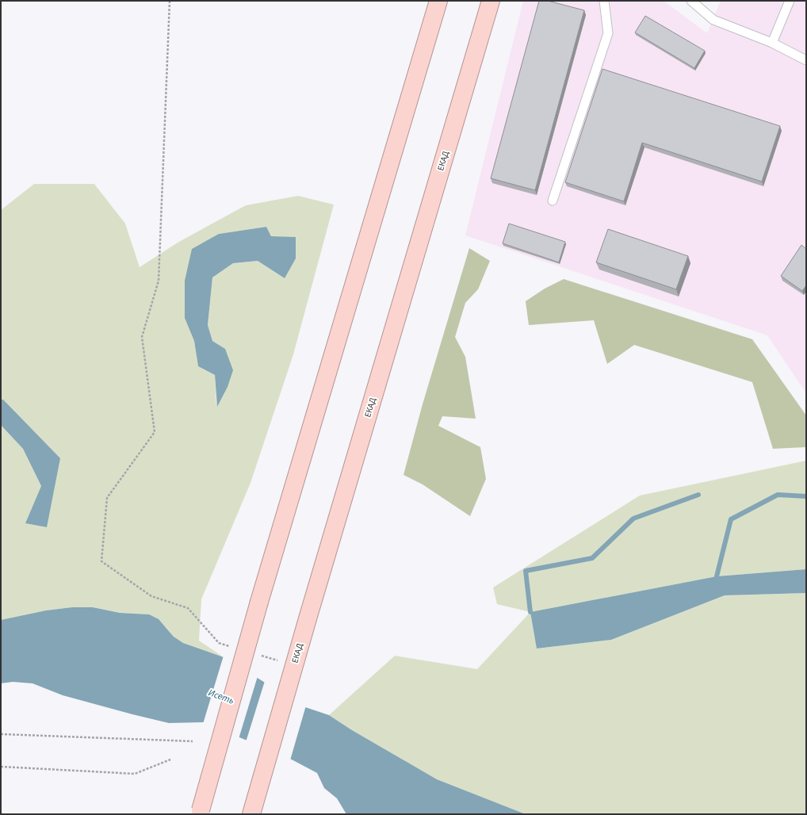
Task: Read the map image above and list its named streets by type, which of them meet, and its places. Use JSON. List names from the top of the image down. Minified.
{"streets":{"highway":["ЕКАД"]},"water":["Исеть"]}
